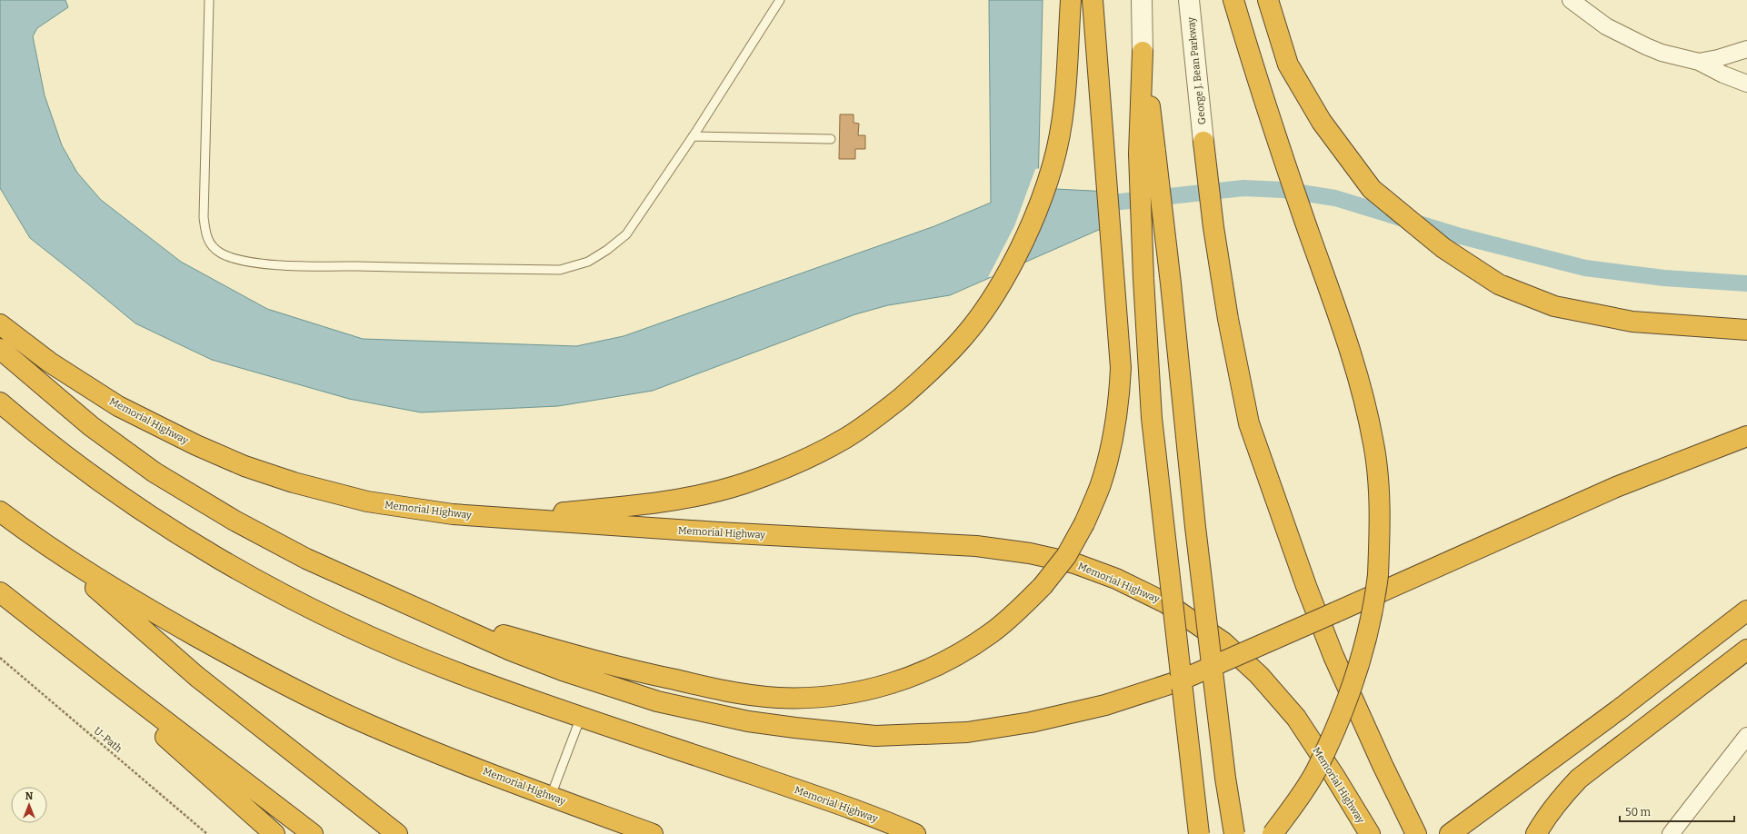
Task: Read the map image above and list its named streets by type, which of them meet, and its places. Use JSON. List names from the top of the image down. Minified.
{"streets":{"highway":["Memorial Highway"],"street":["George J. Bean Parkway"],"path":["U-Path"]},"scale_bar":"50 m","north":"top"}
